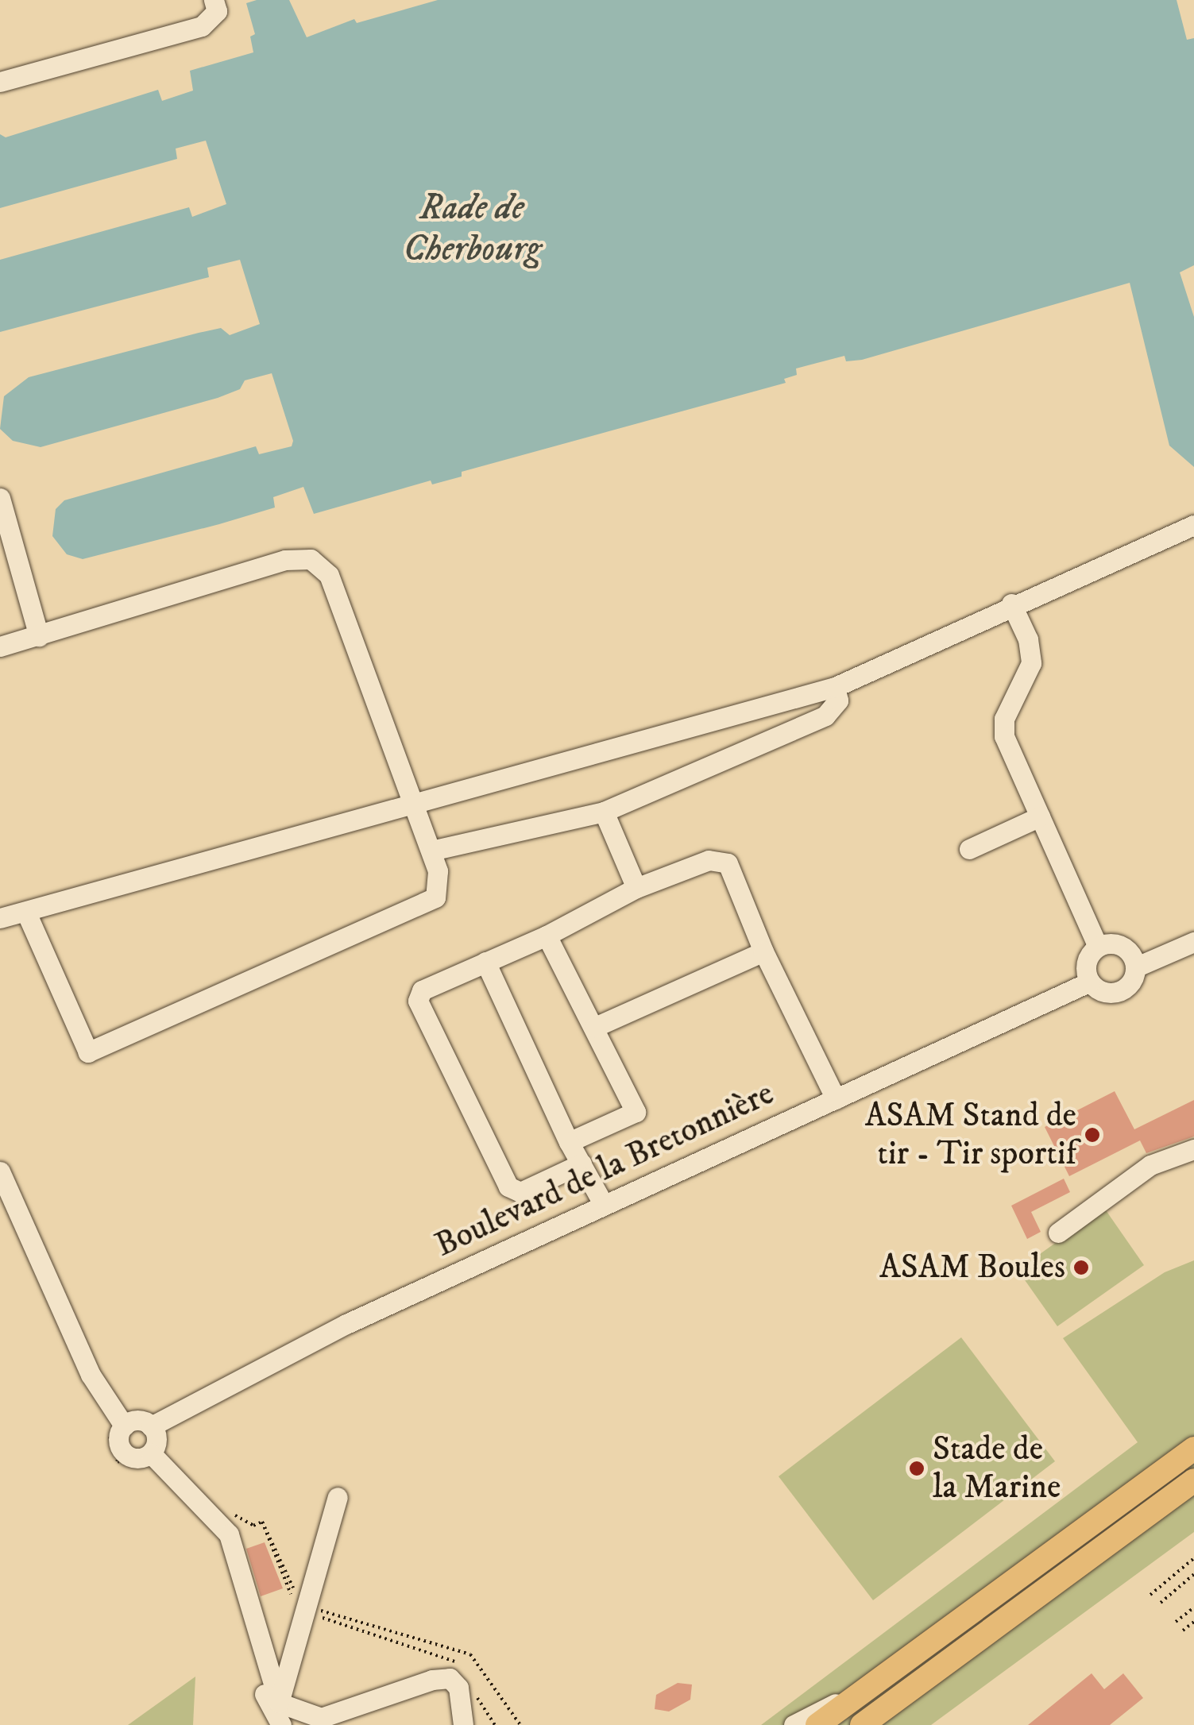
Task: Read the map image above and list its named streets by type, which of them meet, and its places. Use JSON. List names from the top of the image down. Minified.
{"streets":{"lane":["Boulevard de la Bretonnière"]},"water":["Rade de Cherbourg"],"places":["ASAM Stand de tir - Tir sportif","ASAM Boules","Stade de la Marine"]}
